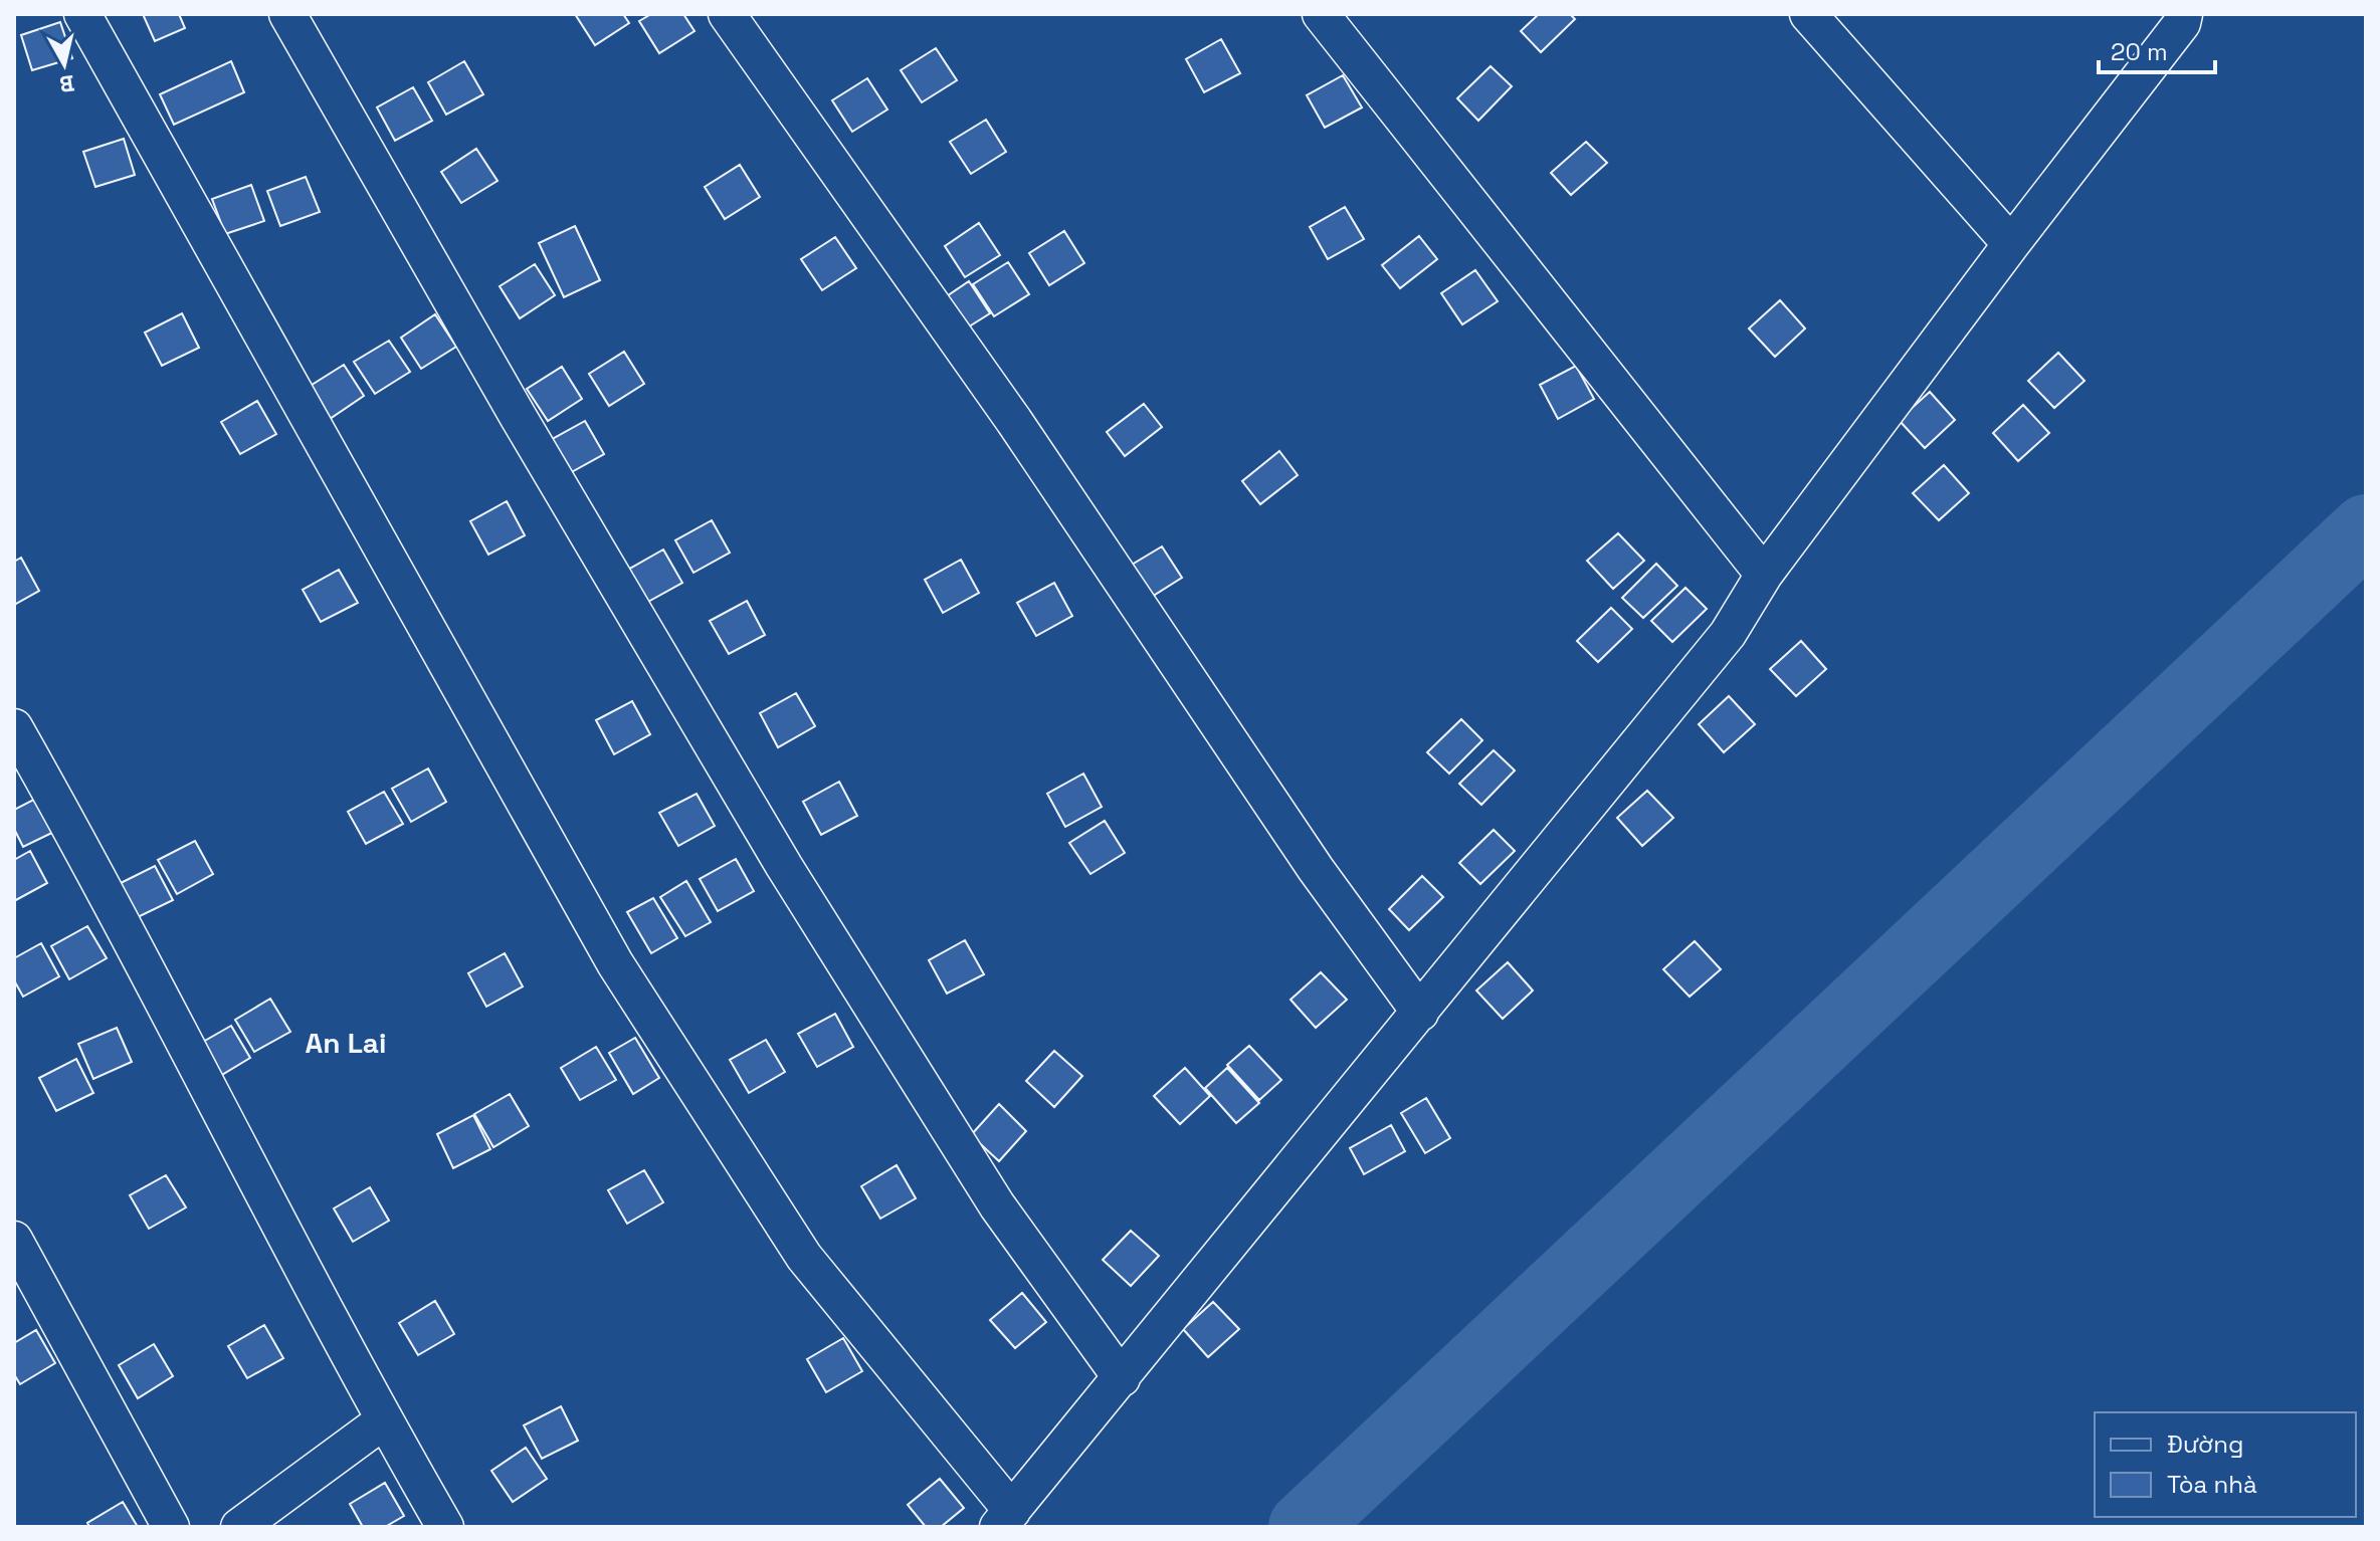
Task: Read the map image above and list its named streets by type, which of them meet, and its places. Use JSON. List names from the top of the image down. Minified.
{"districts":["An Lai"],"legend":["Đường","Tòa nhà"],"scale_bar":"20 m","north":"bottom"}
